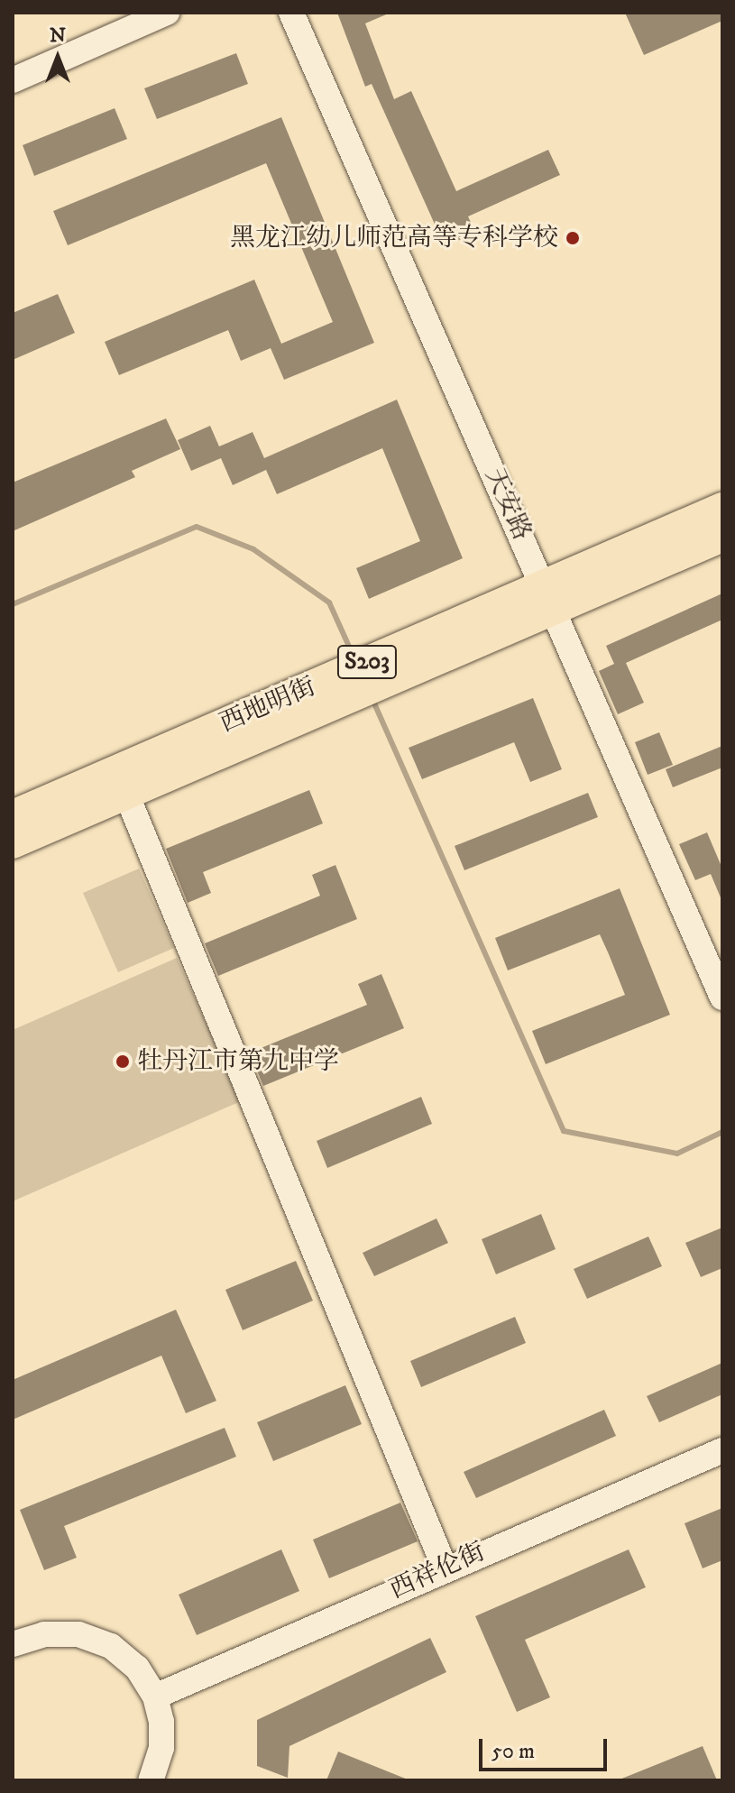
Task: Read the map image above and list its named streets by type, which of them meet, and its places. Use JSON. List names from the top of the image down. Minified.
{"streets":{"main road":["S203","西地明街"],"street":["天安路","西祥伦街"]},"crossings":[["天安路","西地明街"]],"places":["黑龙江幼儿师范高等专科学校","牡丹江市第九中学"],"scale_bar":"50 m","north":"top"}
